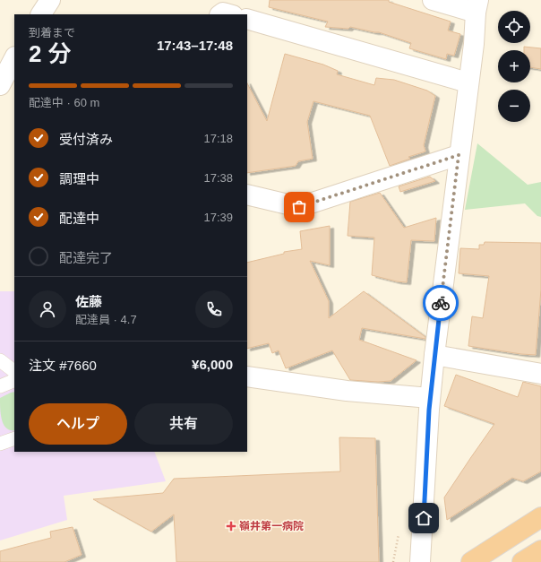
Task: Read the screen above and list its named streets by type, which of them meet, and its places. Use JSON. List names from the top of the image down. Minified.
{"places":{"health":["嶺井第一病院"]},"page":{"map_buttons":["+","−"],"heading":["2 分","到着まで","17:43–17:48"],"panel":["佐藤","配達員 · 4.7","注文 #7660","¥6,000"],"bar":"配達中 · 60 m","list":[["受付済み","17:18"],["調理中","17:38"],["配達中","17:39"],"配達完了"],"buttons":["ヘルプ","共有"]}}
